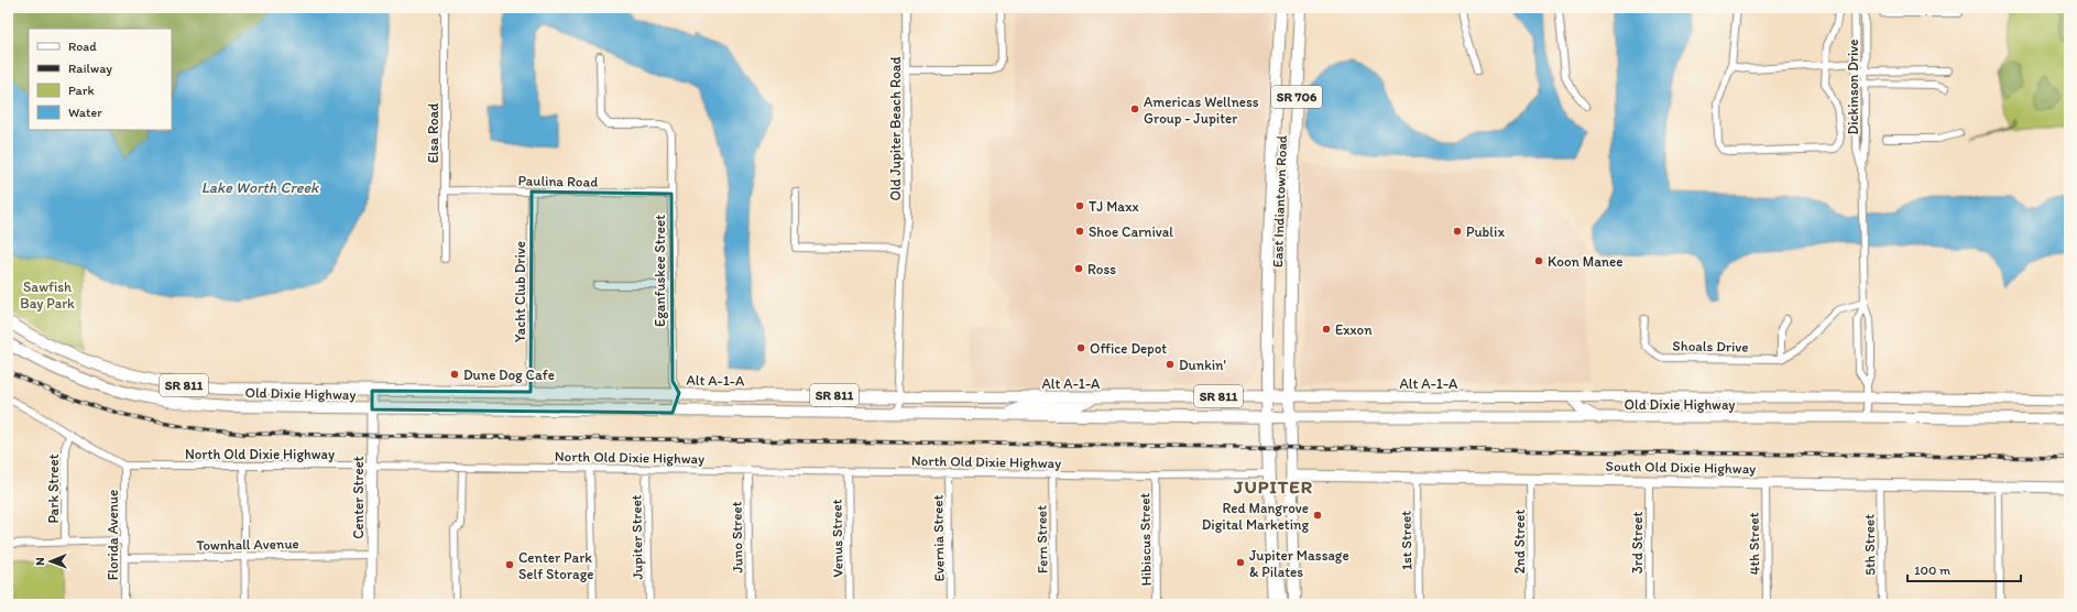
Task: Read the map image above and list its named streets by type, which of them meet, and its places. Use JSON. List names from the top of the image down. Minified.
{"streets":{"main road":["SR 706","East Indiantown Road","Alt A-1-A","SR 811","Old Dixie Highway","South Old Dixie Highway","Center Street"],"street":["Dickinson Drive","Old Jupiter Beach Road","Elsa Road","Paulina Road","Eganfuskee Street","Yacht Club Drive","Shoals Drive","North Old Dixie Highway","Park Street","Florida Avenue","Jupiter Street","Juno Street","Venus Street","Evernia Street","Fern Street","Hibiscus Street","1st Street","2nd Street","3rd Street","Townhall Avenue","4th Street","5th Street"]},"crossings":[["Dickinson Drive","Old Dixie Highway"],["SR 706","East Indiantown Road"],["SR 706","Alt A-1-A"],["SR 706","SR 811"],["SR 706","Old Dixie Highway"],["SR 706","North Old Dixie Highway"],["SR 706","South Old Dixie Highway"],["Old Jupiter Beach Road","Alt A-1-A"],["Elsa Road","Paulina Road"],["Paulina Road","Eganfuskee Street"],["Paulina Road","Yacht Club Drive"],["East Indiantown Road","Alt A-1-A"],["Eganfuskee Street","Alt A-1-A"],["Yacht Club Drive","Old Dixie Highway"],["Alt A-1-A","Old Dixie Highway"],["SR 811","Old Dixie Highway"],["Old Dixie Highway","Center Street"],["North Old Dixie Highway","Park Street"],["North Old Dixie Highway","Center Street"],["North Old Dixie Highway","Florida Avenue"],["North Old Dixie Highway","Jupiter Street"],["North Old Dixie Highway","Juno Street"],["North Old Dixie Highway","Venus Street"],["North Old Dixie Highway","Evernia Street"],["North Old Dixie Highway","Fern Street"],["North Old Dixie Highway","Hibiscus Street"],["South Old Dixie Highway","1st Street"],["South Old Dixie Highway","2nd Street"],["South Old Dixie Highway","3rd Street"],["South Old Dixie Highway","4th Street"],["South Old Dixie Highway","5th Street"],["Center Street","Townhall Avenue"],["Florida Avenue","Townhall Avenue"]],"districts":["JUPITER"],"water":["Lake Worth Creek"],"parks":["Sawfish Bay Park"],"places":["Americas Wellness Group - Jupiter","TJ Maxx","Shoe Carnival","Publix","Koon Manee","Ross","Exxon","Office Depot","Dunkin'","Dune Dog Cafe","Red Mangrove Digital Marketing","Jupiter Massage & Pilates","Center Park Self Storage"],"legend":["Road","Railway","Park","Water"],"scale_bar":"100 m","north":"left"}
